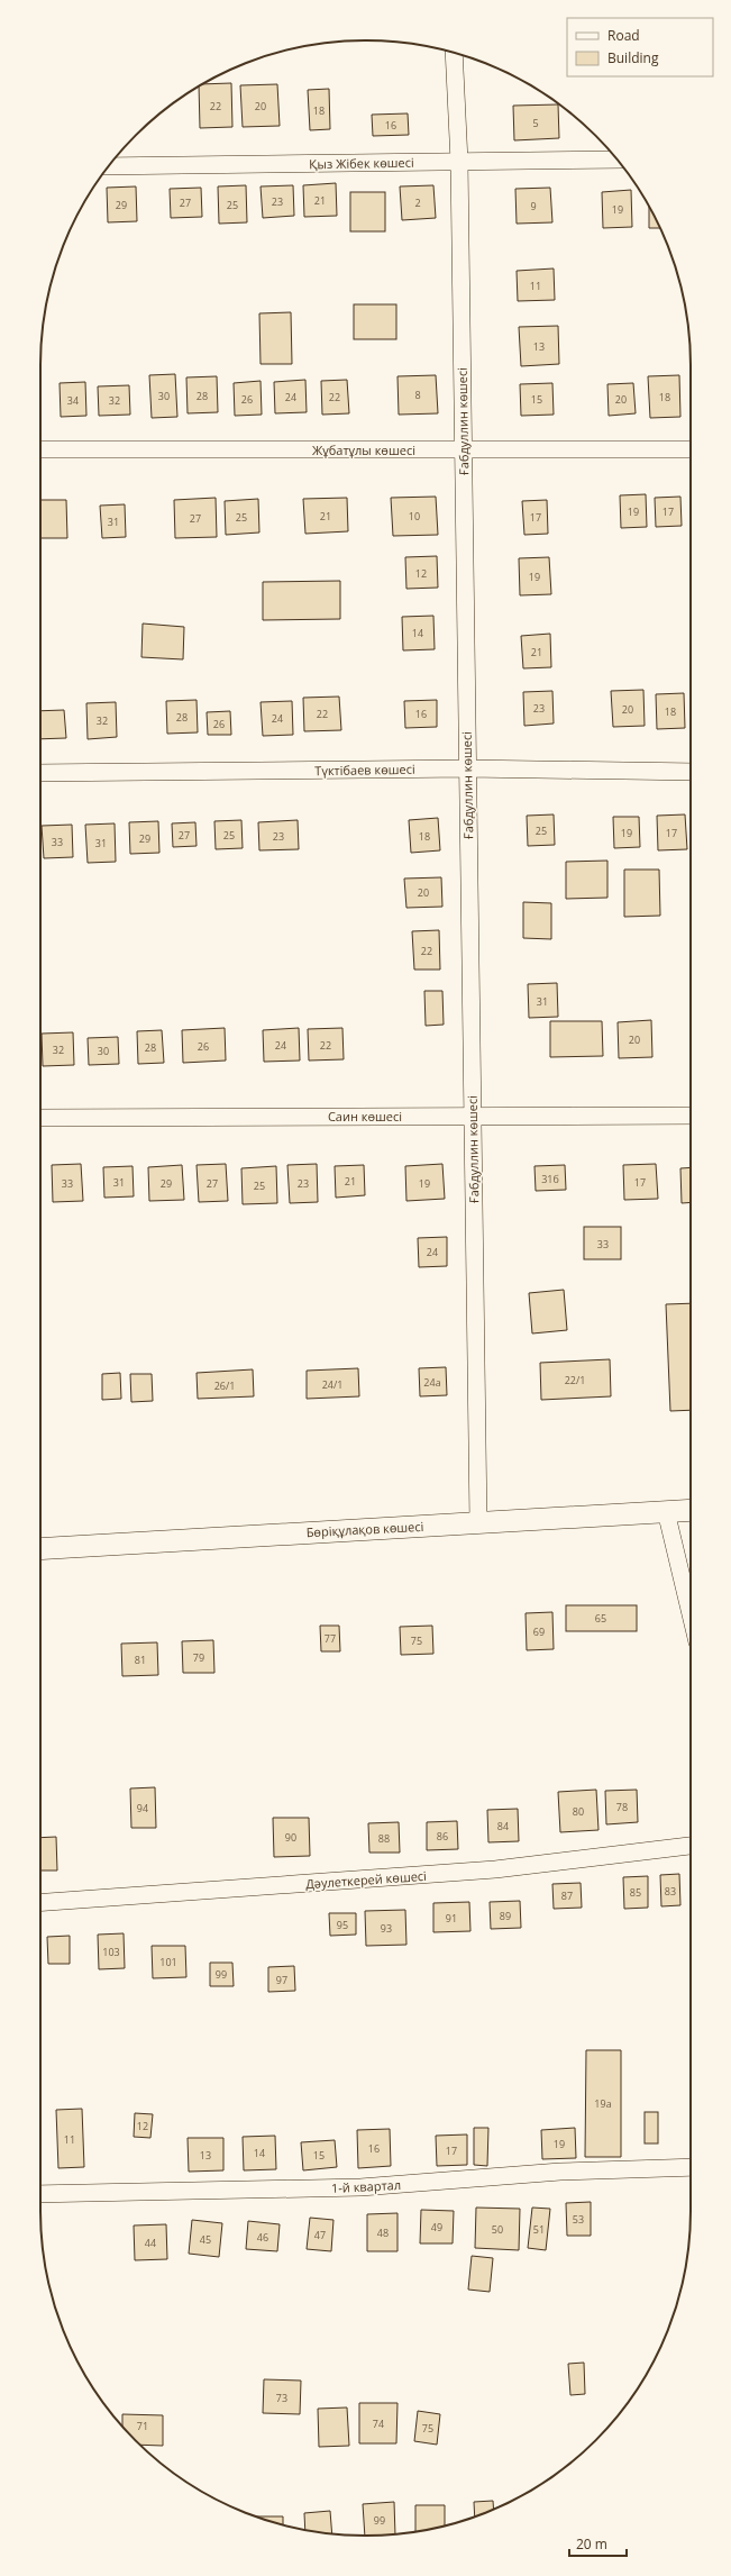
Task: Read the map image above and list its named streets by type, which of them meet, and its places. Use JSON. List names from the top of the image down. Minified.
{"streets":{"street":["Қыз Жібек көшесі","Ғабдуллин көшесі","Жұбатұлы көшесі","Түктібаев көшесі","Саин көшесі","Бөріқұлақов көшесі","Дәулеткерей көшесі","1-й квартал"]},"crossings":[["Қыз Жібек көшесі","Ғабдуллин көшесі"],["Ғабдуллин көшесі","Жұбатұлы көшесі"],["Ғабдуллин көшесі","Түктібаев көшесі"],["Ғабдуллин көшесі","Саин көшесі"],["Ғабдуллин көшесі","Бөріқұлақов көшесі"]],"house_numbers":["22","20","18","5","16","21","23","27","2","29","25","9","19","11","13","8","30","28","24","22","18","26","15","20","34","32","19","17","21","10","25","17","27","31","12","19","14","21","23","20","18","22","16","28","24","32","26","25","19","17","27","25","23","18","29","33","31","20","22","31","20","24","22","26","28","32","30","31б","21","31","17","33","29","27","23","19","25","33","24","22/1","24а","24/1","26/1","65","69","77","75","79","81","78","94","80","84","86","90","88","83","85","87","89","91","95","93","103","101","99","97","19а","12","11","19","16","17","14","13","15","53","49","50","51","48","47","46","45","44","73","74","71","75","99"],"legend":["Road","Building"],"scale_bar":"20 m"}
